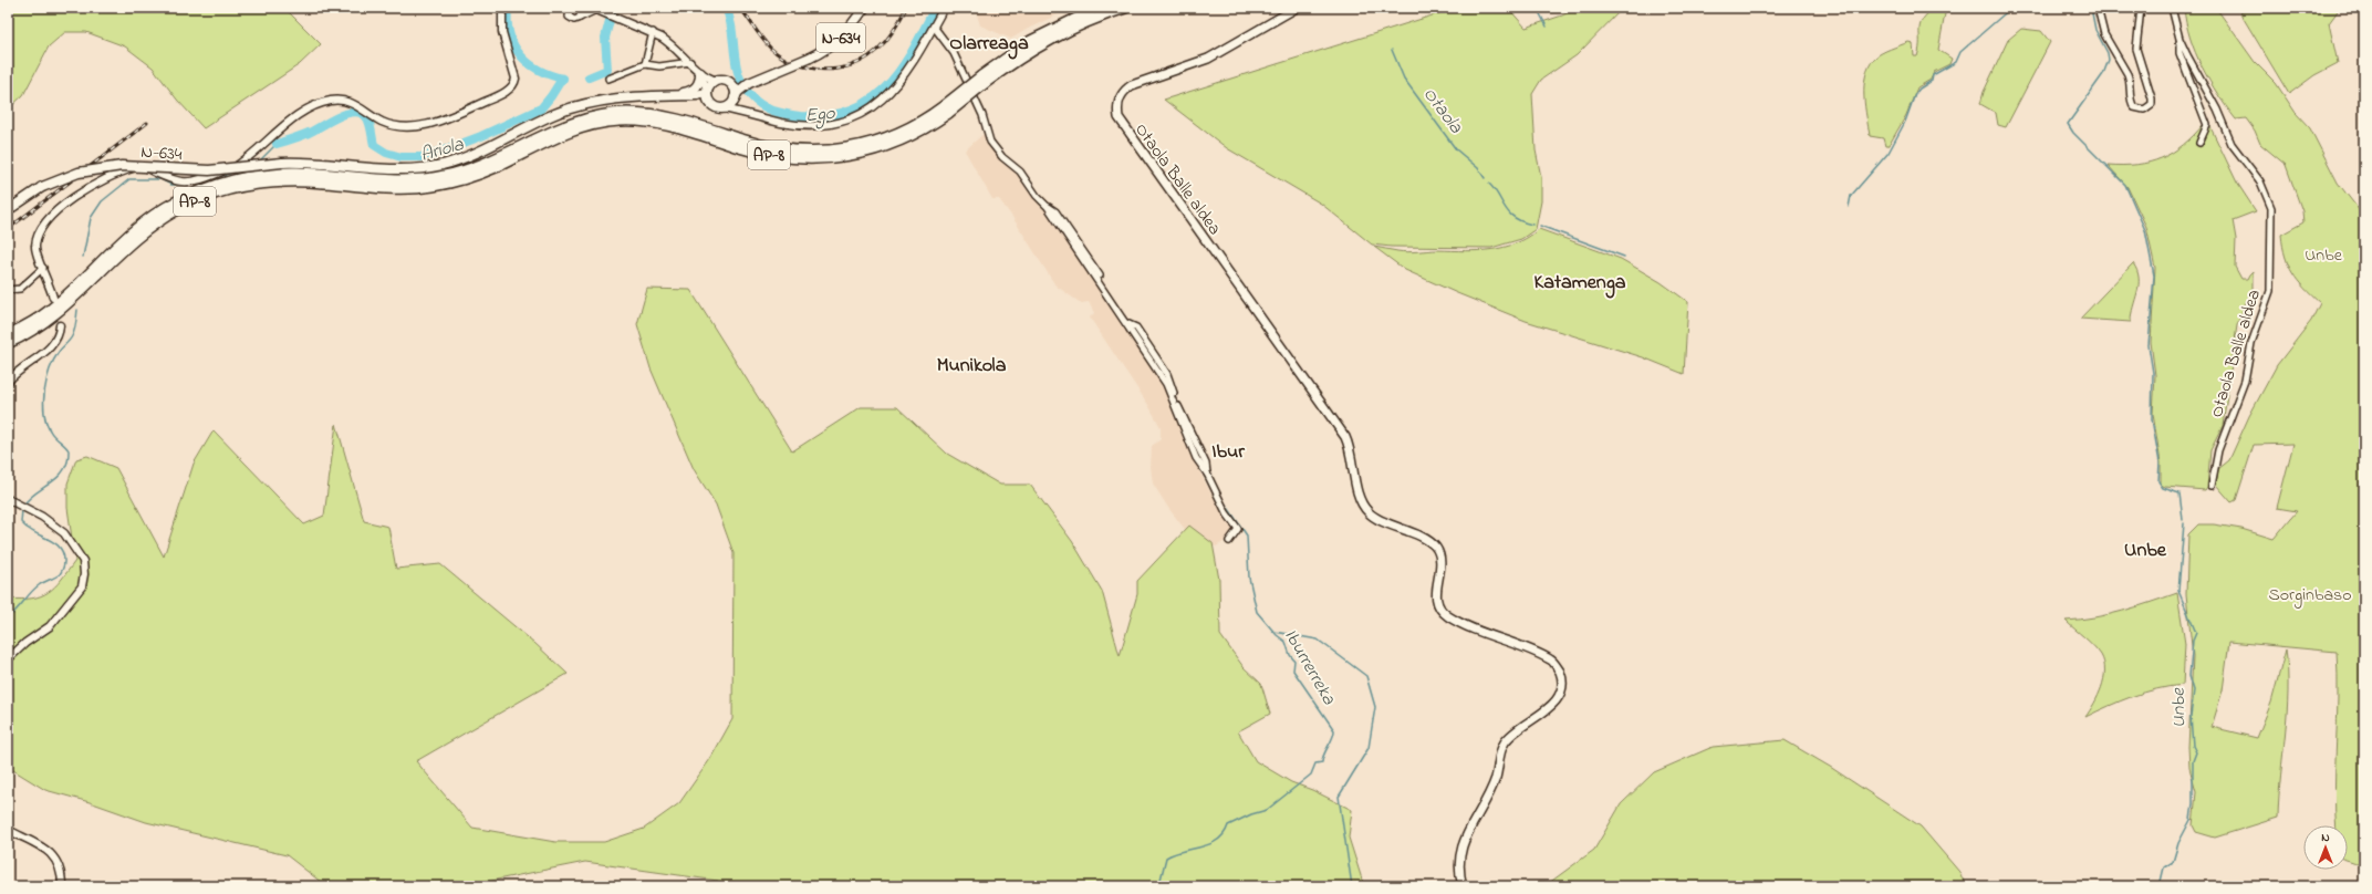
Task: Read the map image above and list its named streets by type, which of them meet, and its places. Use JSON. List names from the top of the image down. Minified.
{"streets":{"highway":["N-634","AP-8"],"main road":["Otaola Balle aldea"]},"districts":["Olarreaga","Katamenga","Munikola","Ibur","Unbe"],"water":["Otaola","Ego","Ariola","Iburrerreka","Unbe"],"parks":["Unbe","Sorginbaso"],"north":"top"}
